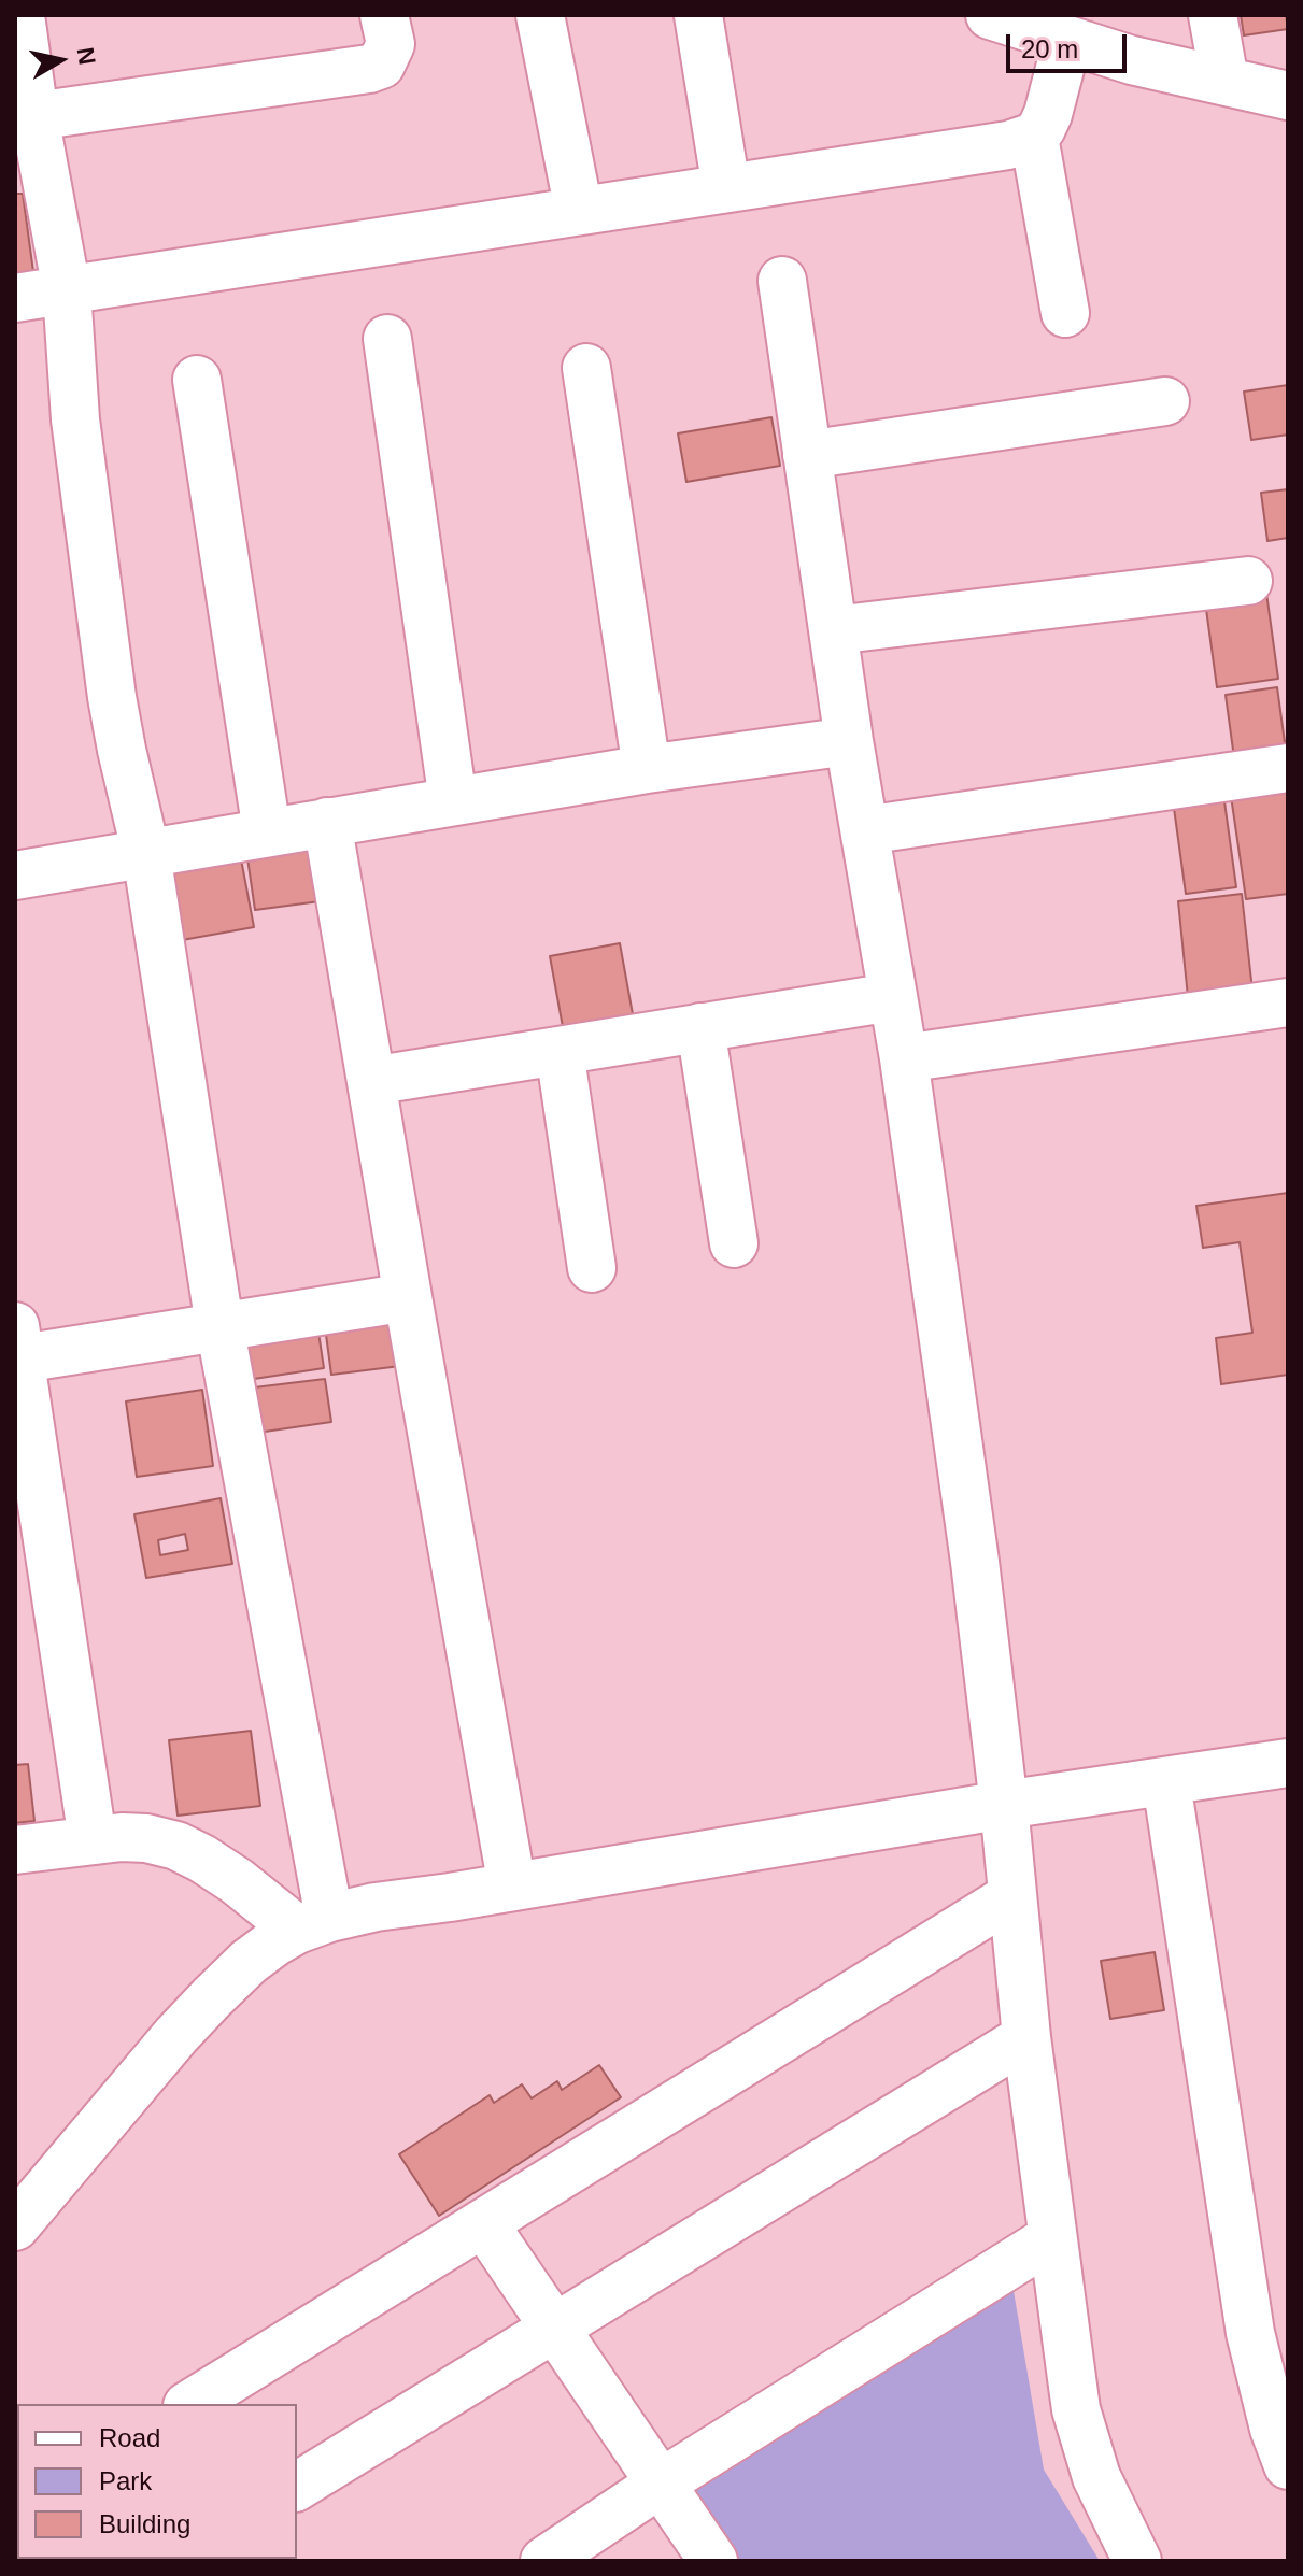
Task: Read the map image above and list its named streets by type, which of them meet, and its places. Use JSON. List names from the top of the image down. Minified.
{"legend":["Road","Park","Building"],"scale_bar":"20 m","north":"right"}
